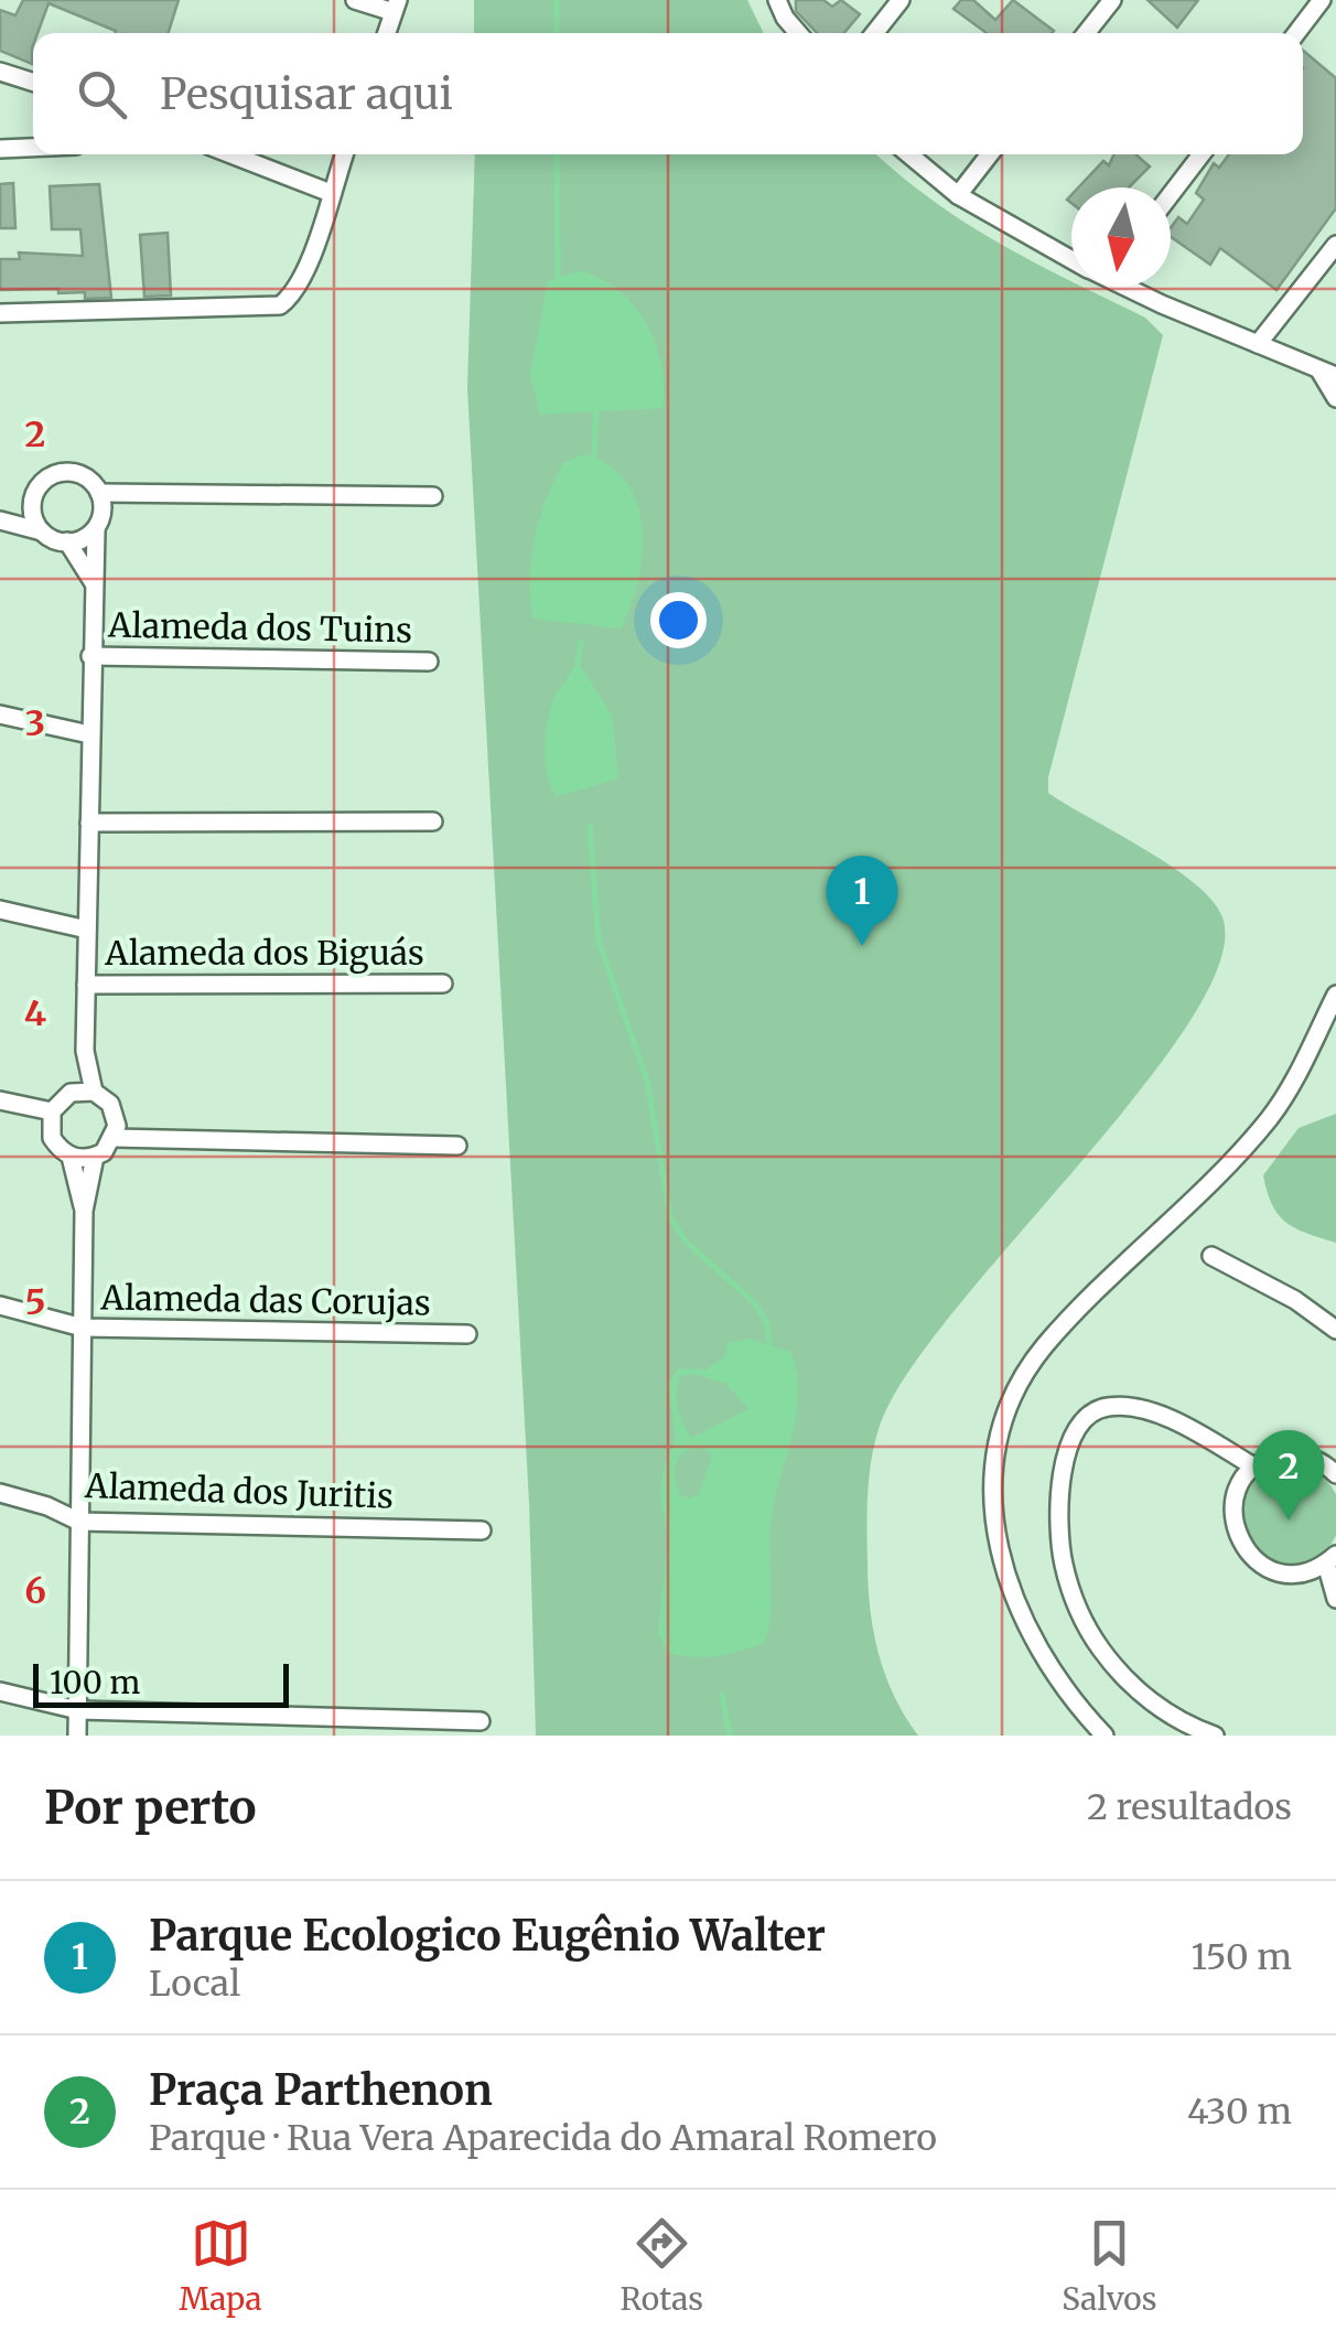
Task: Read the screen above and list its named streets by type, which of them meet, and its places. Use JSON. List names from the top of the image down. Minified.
{"streets":{"street":["Alameda dos Tuins","Alameda dos Biguás","Alameda das Corujas","Alameda dos Juritis"]},"scale_bar":"100 m","north":"bottom","page":{"search":"Pesquisar aqui","pins":["1","2"],"scale":"100 m","heading":["Por perto","2 resultados"],"list":[{"mark":"1","name":"Parque Ecologico Eugênio Walter","note":"Local","value":"150 m"},{"mark":"2","name":"Praça Parthenon","note":"Parque · Rua Vera Aparecida do Amaral Romero","value":"430 m"}],"nav":["Mapa","Rotas","Salvos"]},"grid":{"rows":["2","3","4","5","6"]}}
